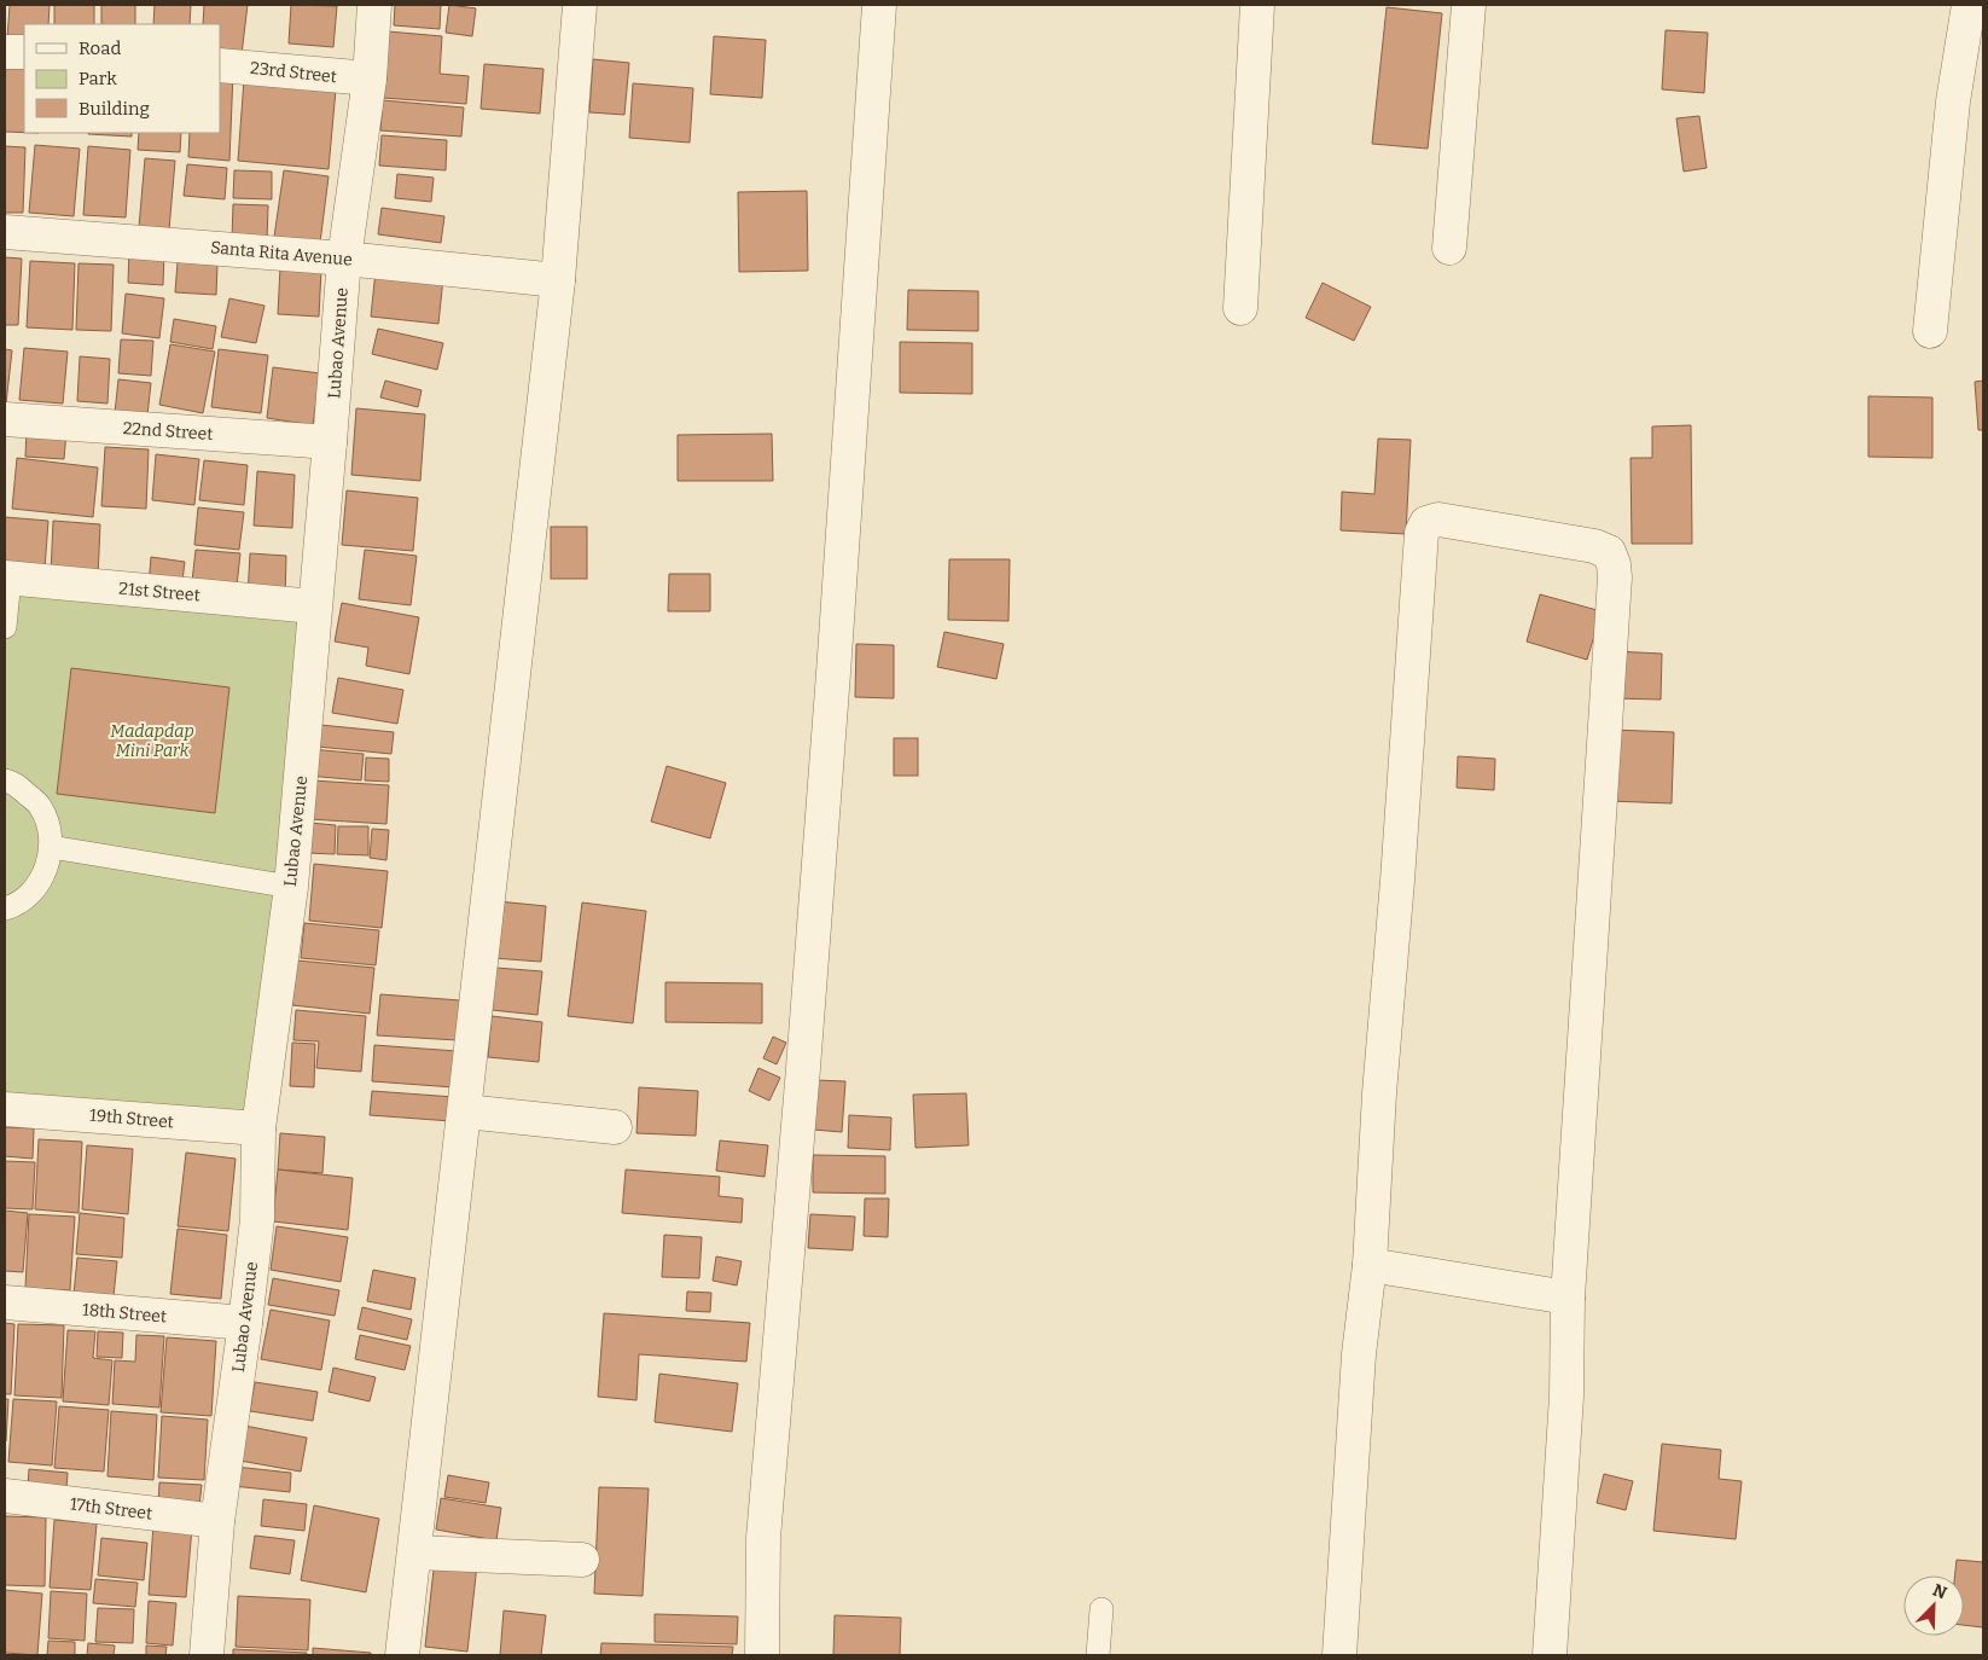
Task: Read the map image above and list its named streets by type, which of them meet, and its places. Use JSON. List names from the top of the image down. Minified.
{"streets":{"street":["23rd Street","Santa Rita Avenue","Lubao Avenue","22nd Street","21st Street","19th Street","18th Street","17th Street"]},"crossings":[["23rd Street","Lubao Avenue"],["Santa Rita Avenue","Lubao Avenue"],["Lubao Avenue","22nd Street"],["Lubao Avenue","21st Street"],["Lubao Avenue","19th Street"],["Lubao Avenue","18th Street"],["Lubao Avenue","17th Street"]],"parks":["Madapdap Mini Park"],"legend":["Road","Park","Building"],"north":"top right"}
